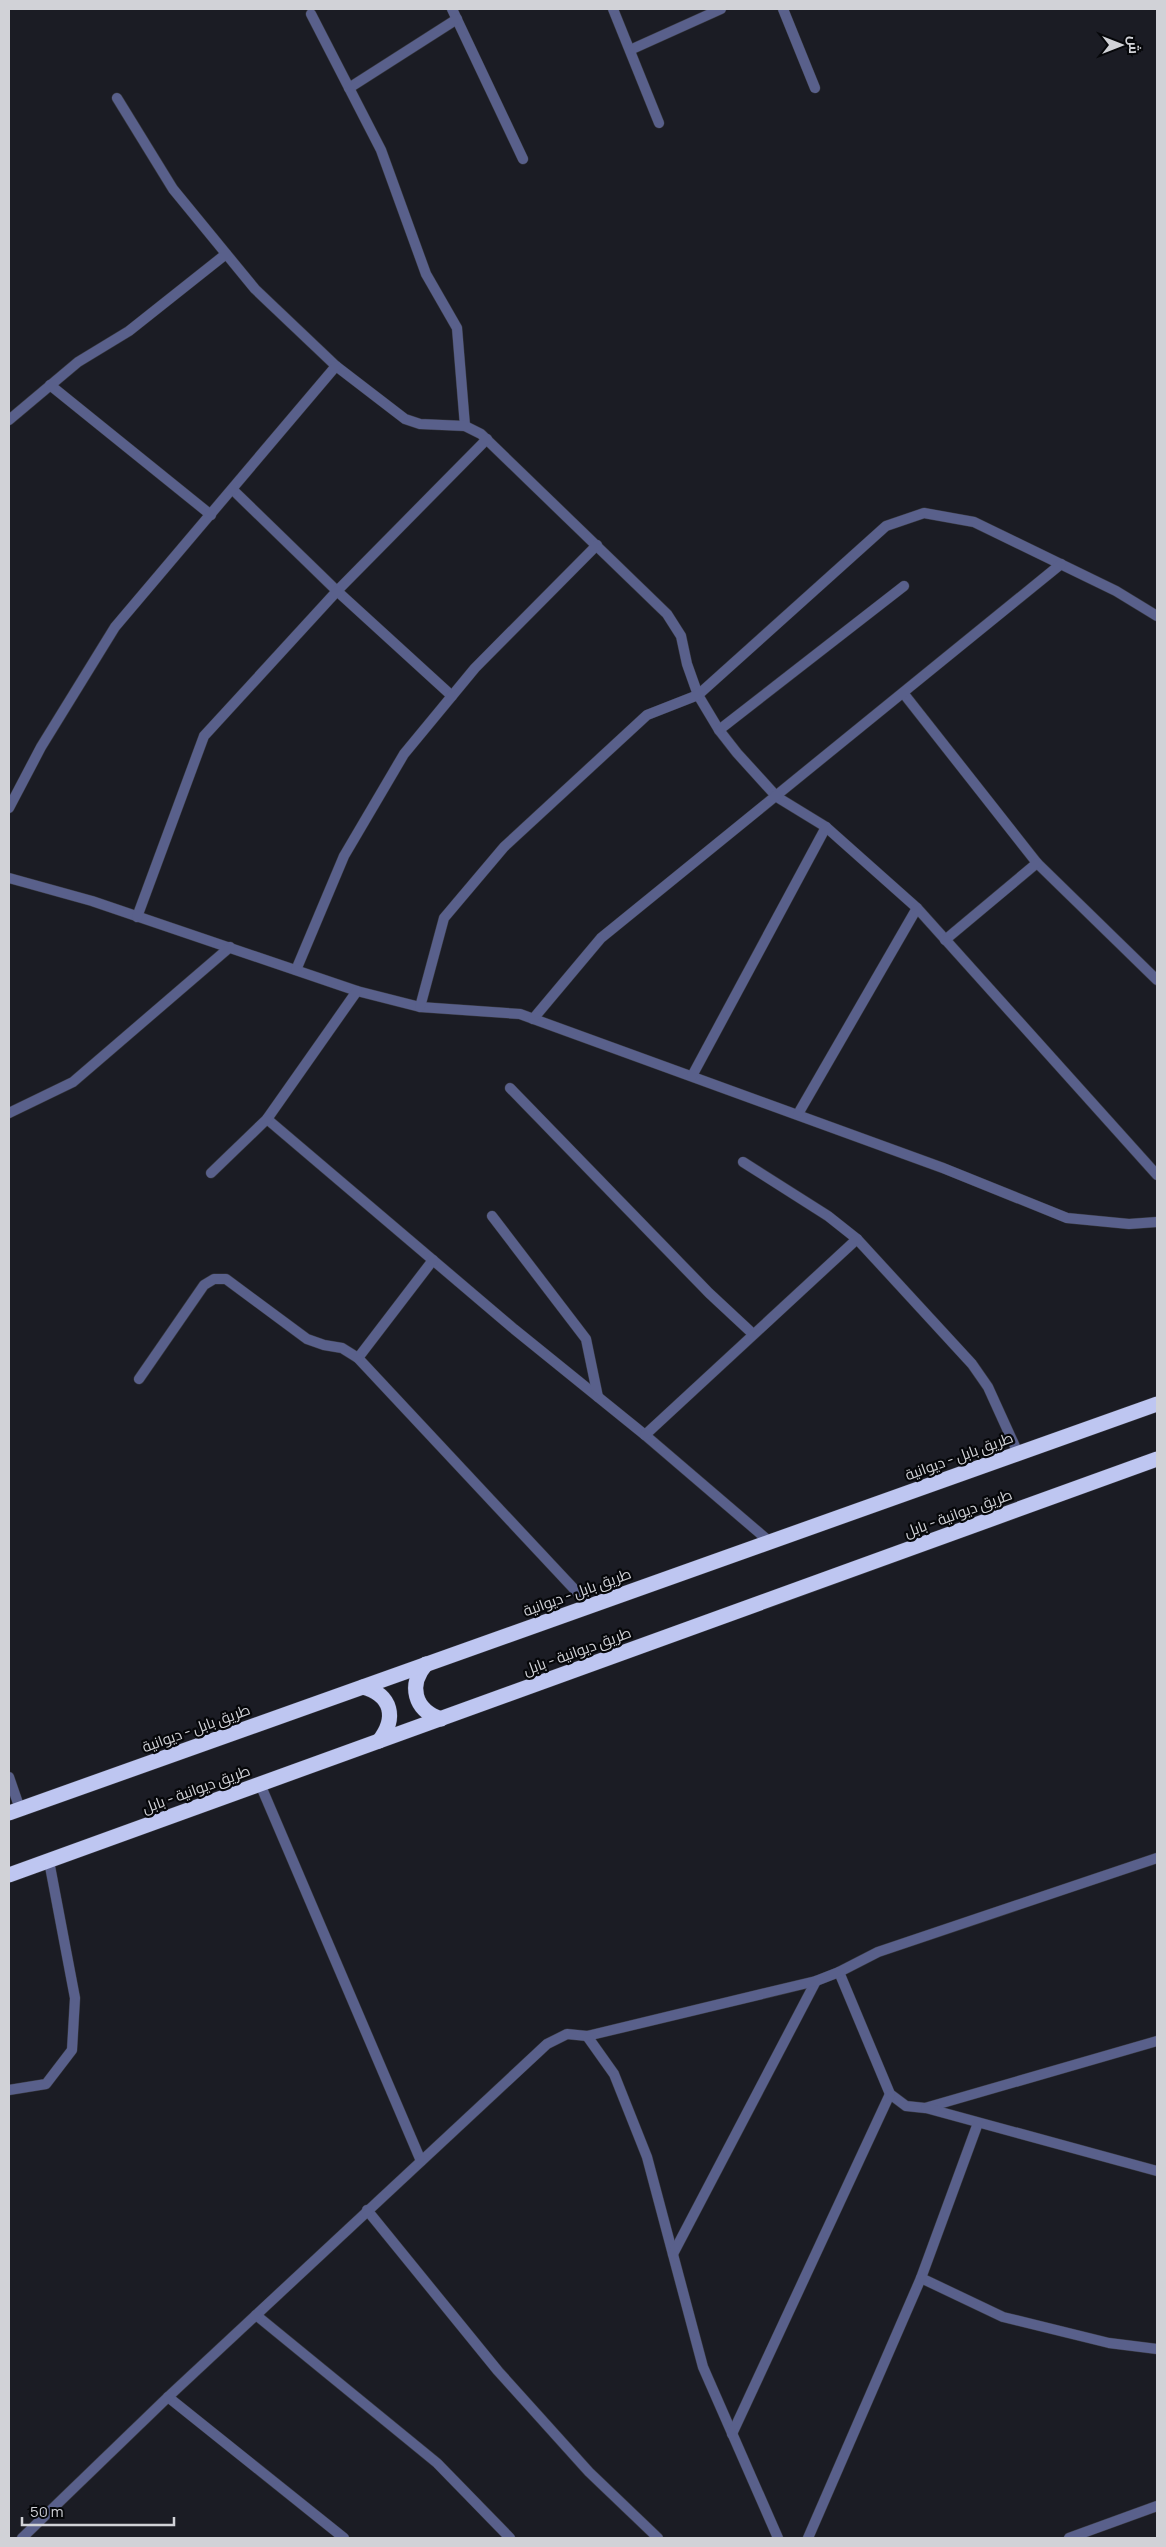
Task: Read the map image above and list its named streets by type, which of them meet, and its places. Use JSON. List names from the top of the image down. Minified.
{"streets":{"highway":["طريق بابل - ديوانية","طريق ديوانية - بابل"]},"scale_bar":"50 m","north":"right"}
